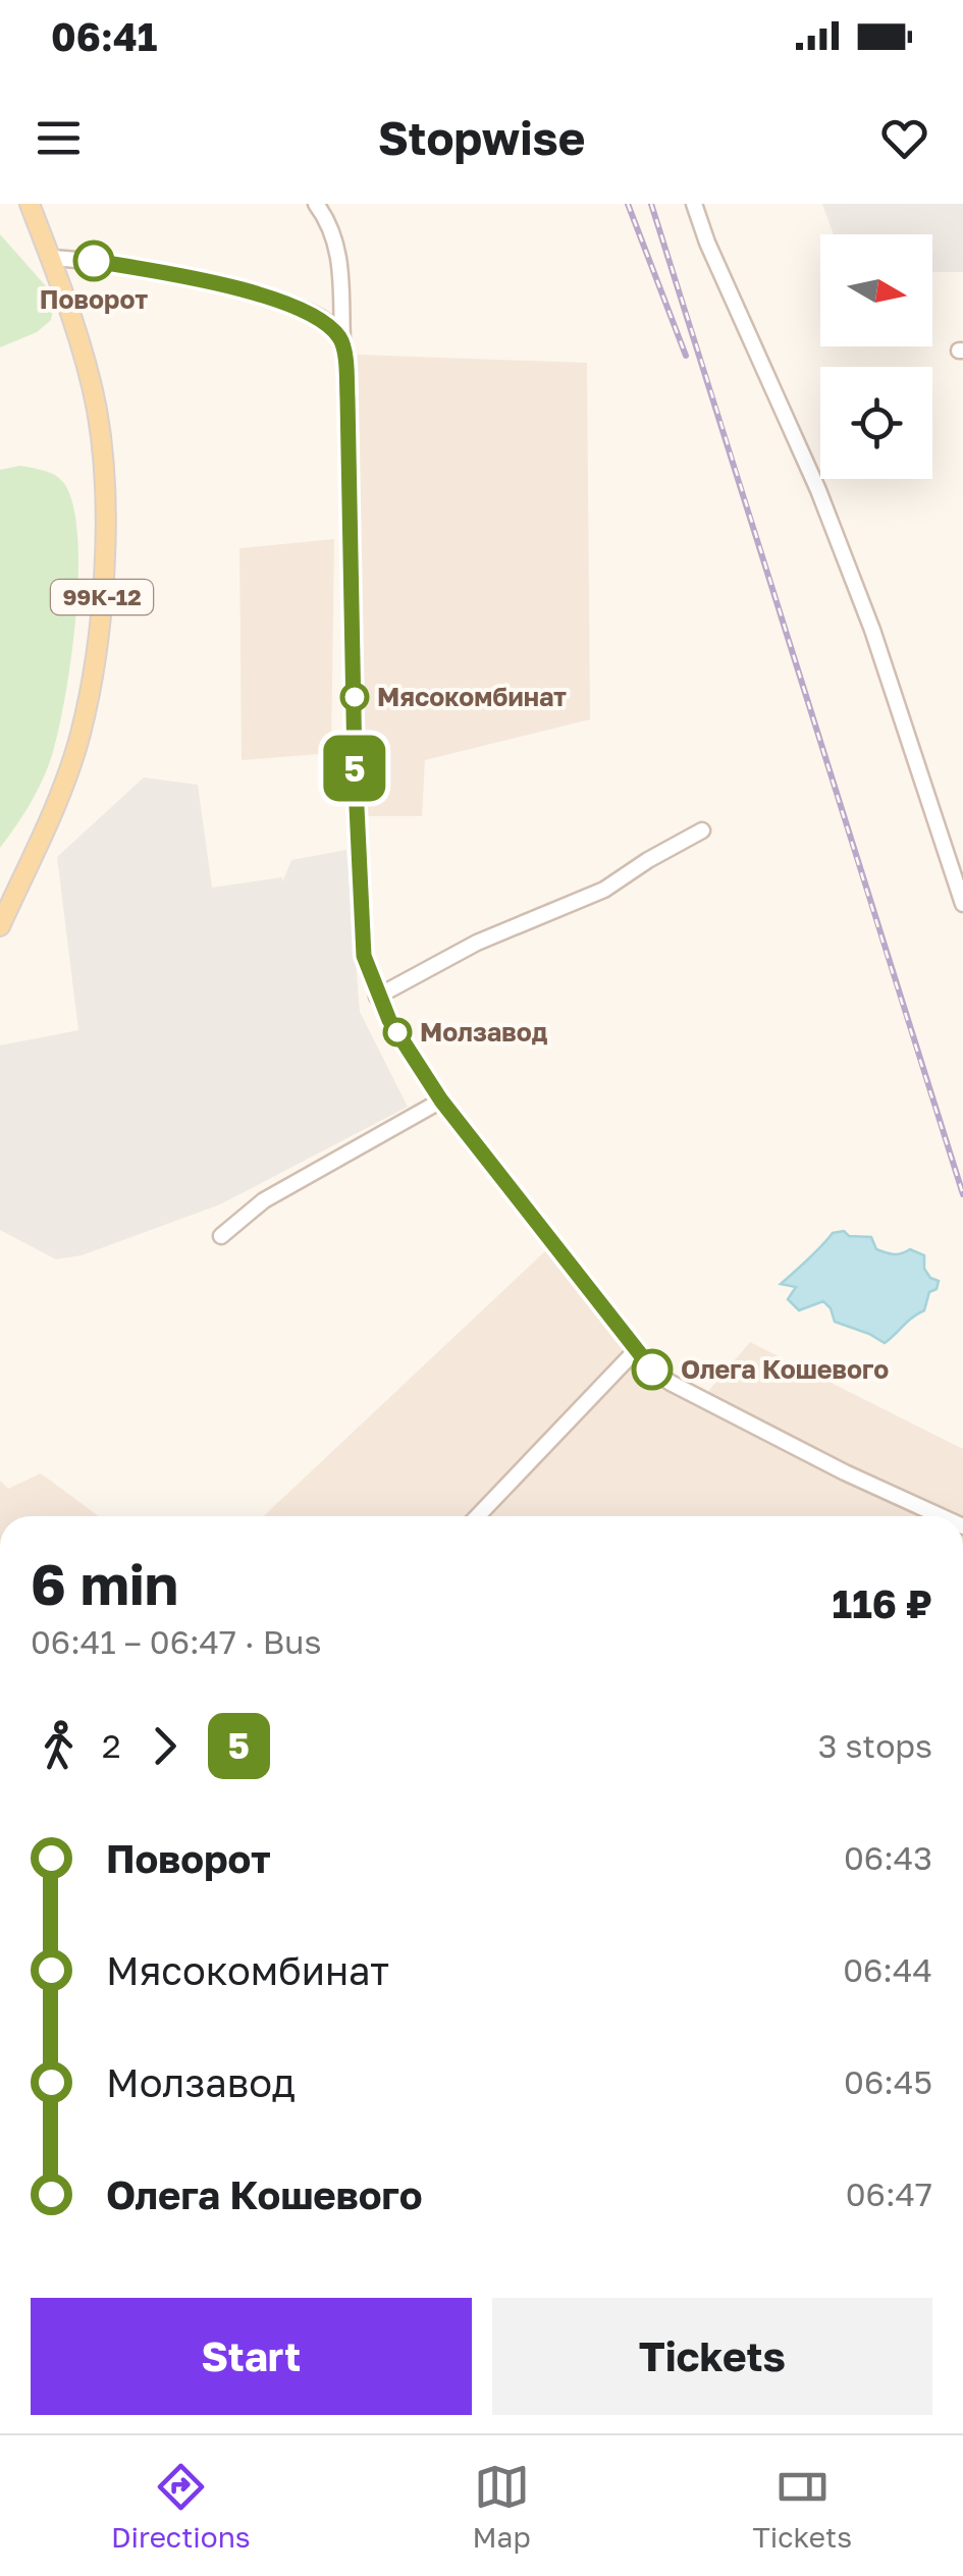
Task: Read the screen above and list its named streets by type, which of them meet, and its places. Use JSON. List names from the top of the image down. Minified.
{"streets":{"main road":["99К-12"]},"places":["Поворот","Мясокомбинат","Молзавод","Олега Кошевого"],"lines":["bus line 5"],"north":"right","page":{"status":"06:41","header":"Stopwise","on_map":"5","heading":["6 min","06:41 – 06:47 · Bus","116 ₽"],"legs":["2","5","3 stops"],"list":[{"name":"Поворот","value":"06:43"},{"name":"Мясокомбинат","value":"06:44"},{"name":"Молзавод","value":"06:45"},{"name":"Олега Кошевого","value":"06:47"}],"buttons":["Start","Tickets"],"tabs":["Directions","Map","Tickets"]}}
